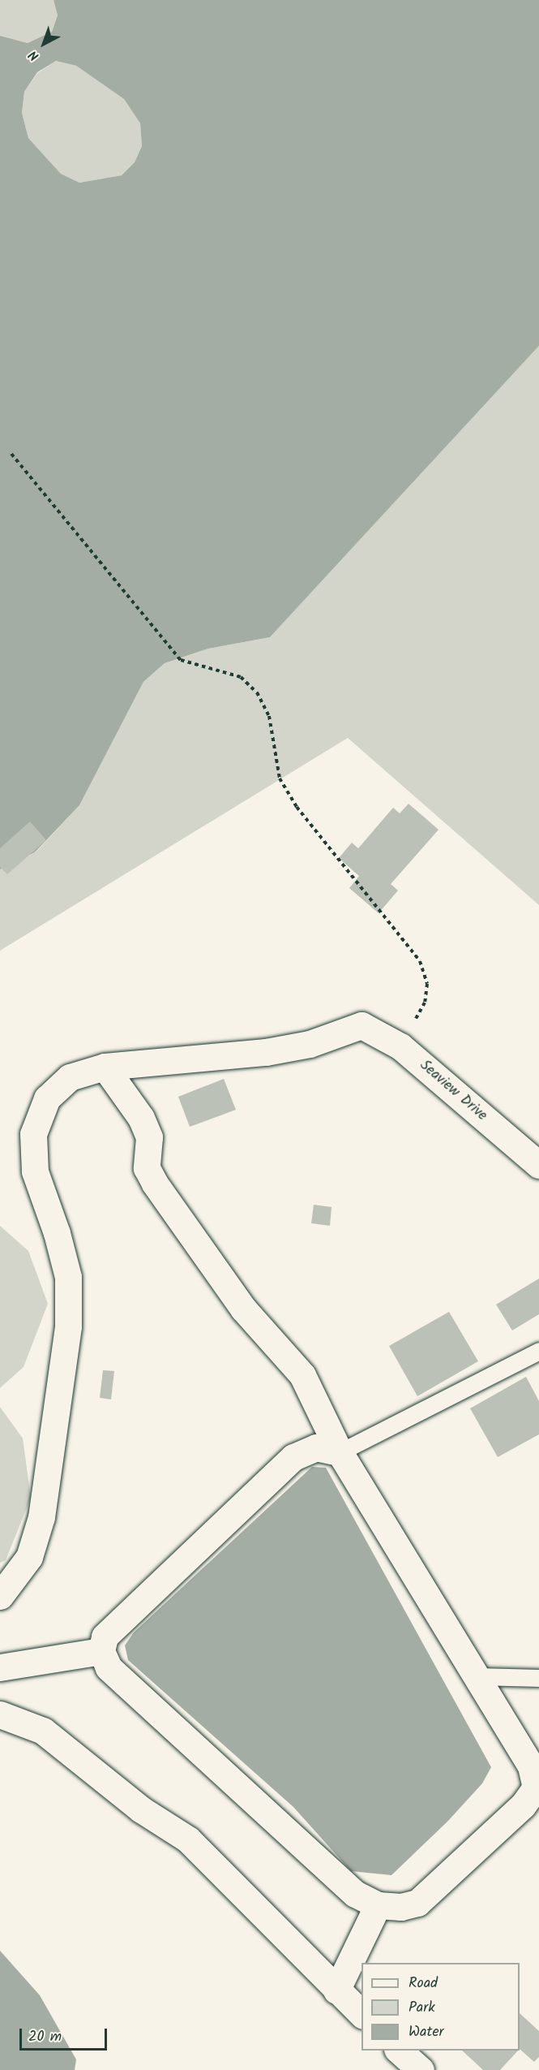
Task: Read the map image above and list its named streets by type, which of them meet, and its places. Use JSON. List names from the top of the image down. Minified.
{"streets":{"street":["Seaview Drive"]},"legend":["Road","Park","Water"],"scale_bar":"20 m","north":"bottom left"}
